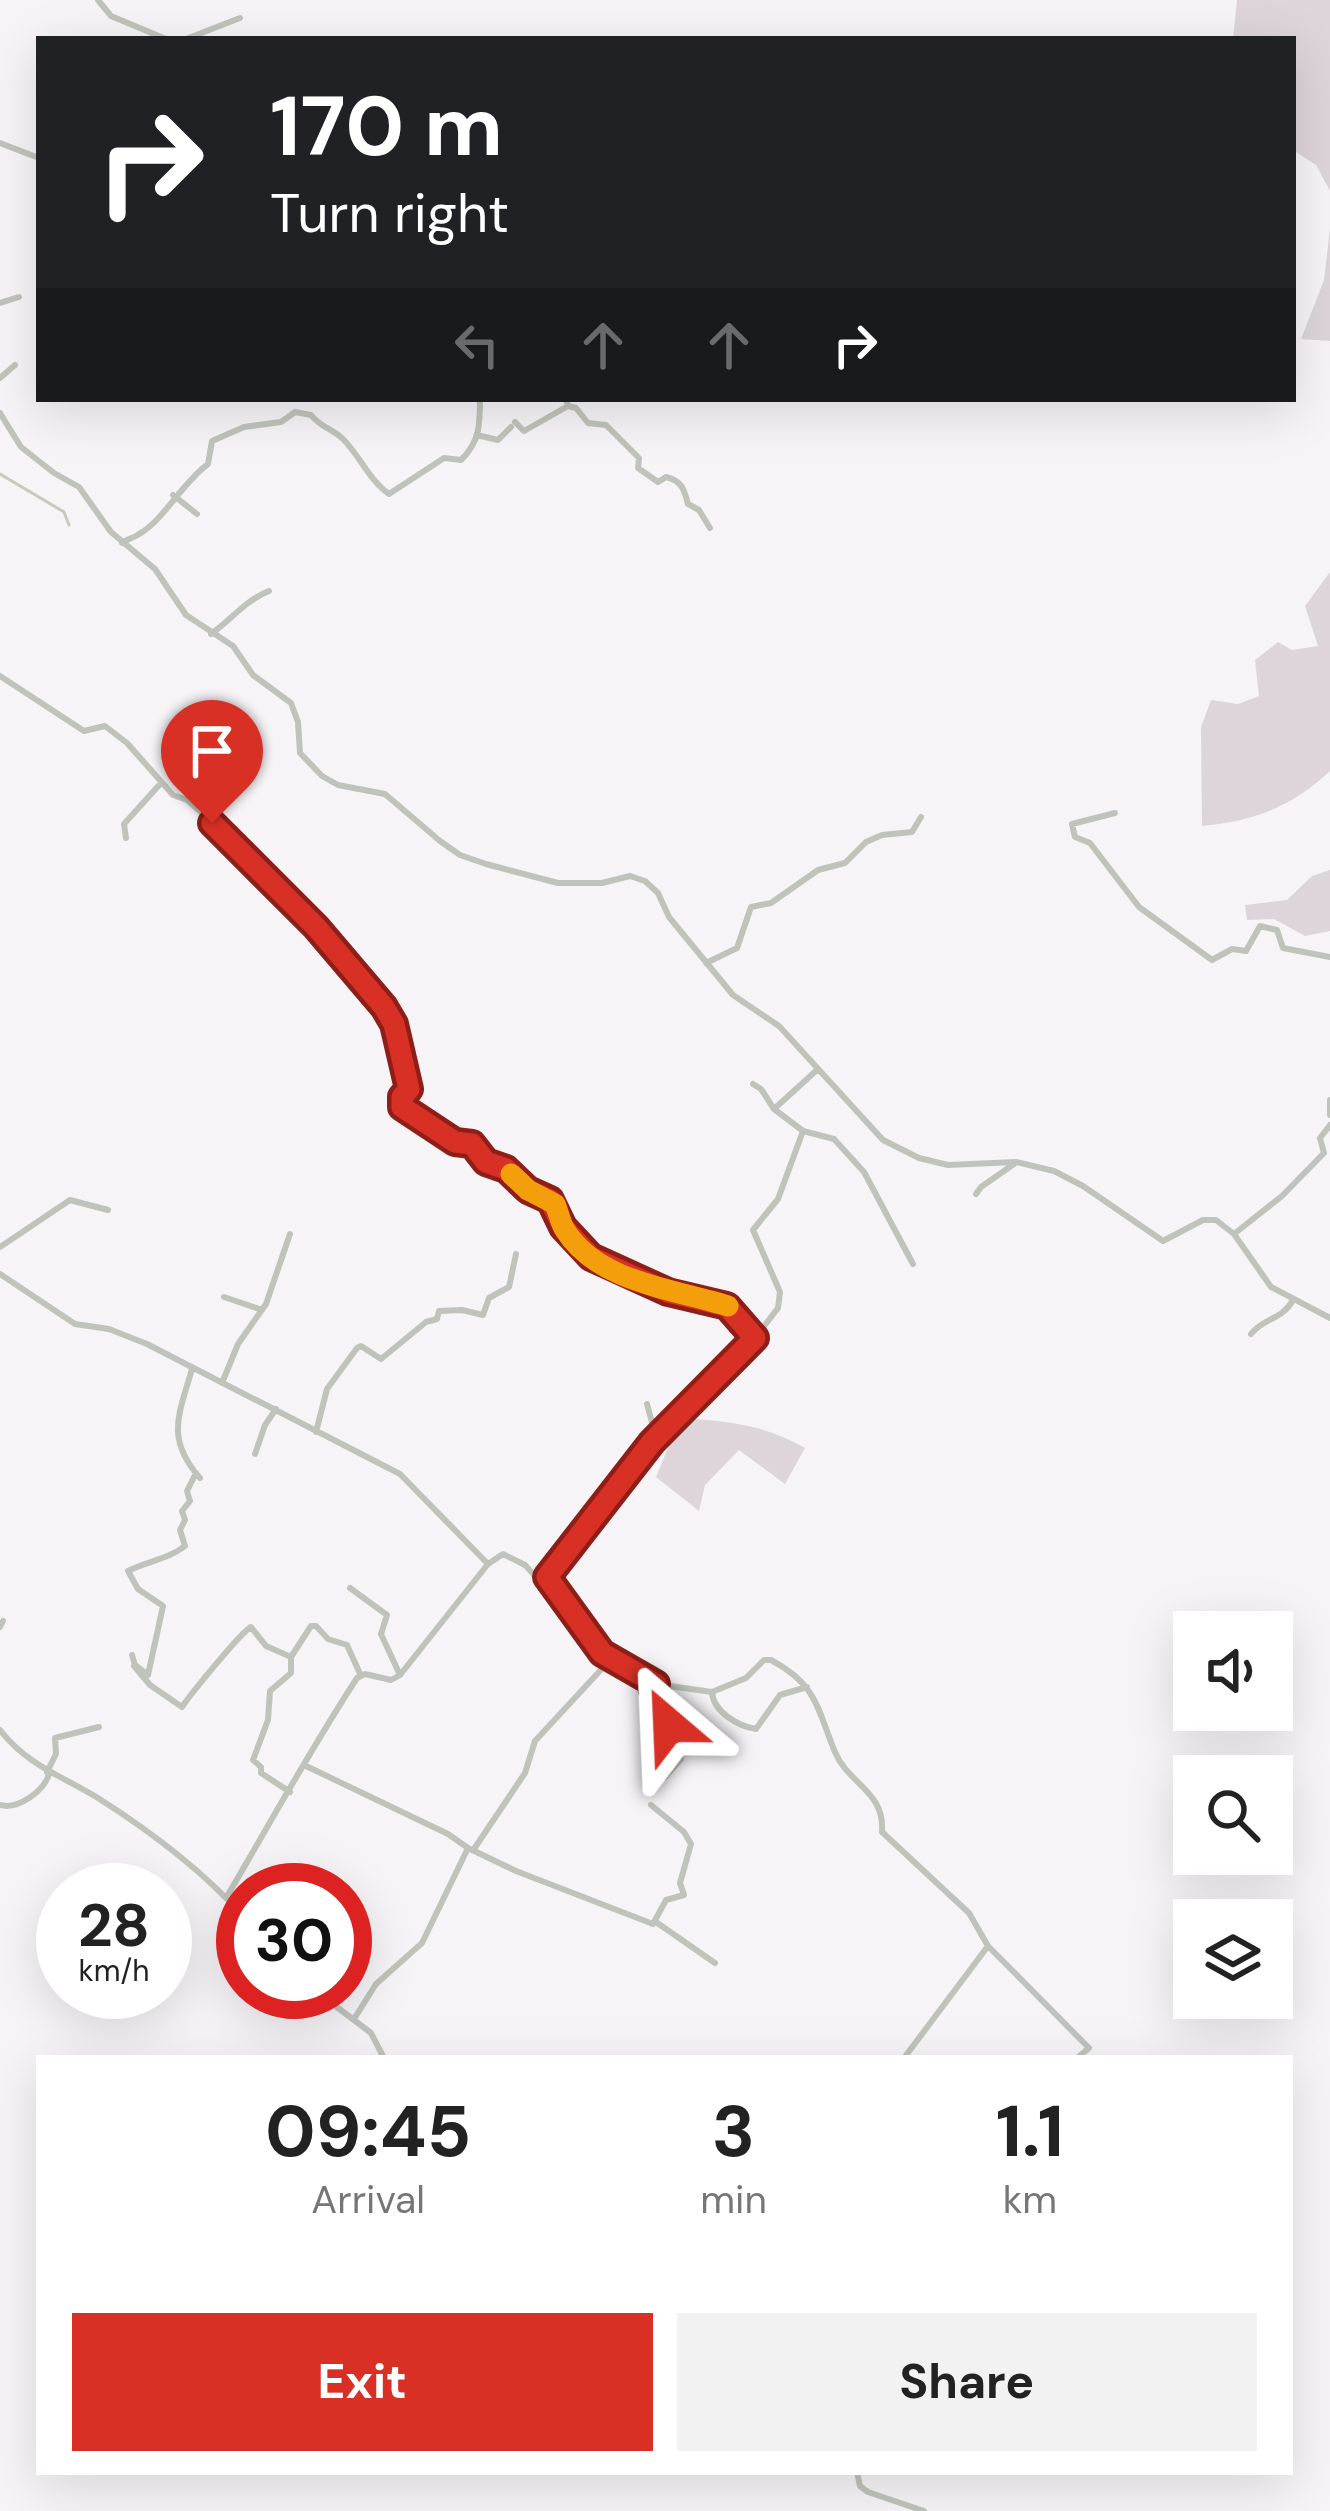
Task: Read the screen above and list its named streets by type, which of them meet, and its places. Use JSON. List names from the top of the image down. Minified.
{"page":{"turn":["170 m","Turn right"],"speed":"28 km/h","limit":"30","eta":["09:45","Arrival","3","min","1.1","km"],"buttons":["Exit","Share"]}}
